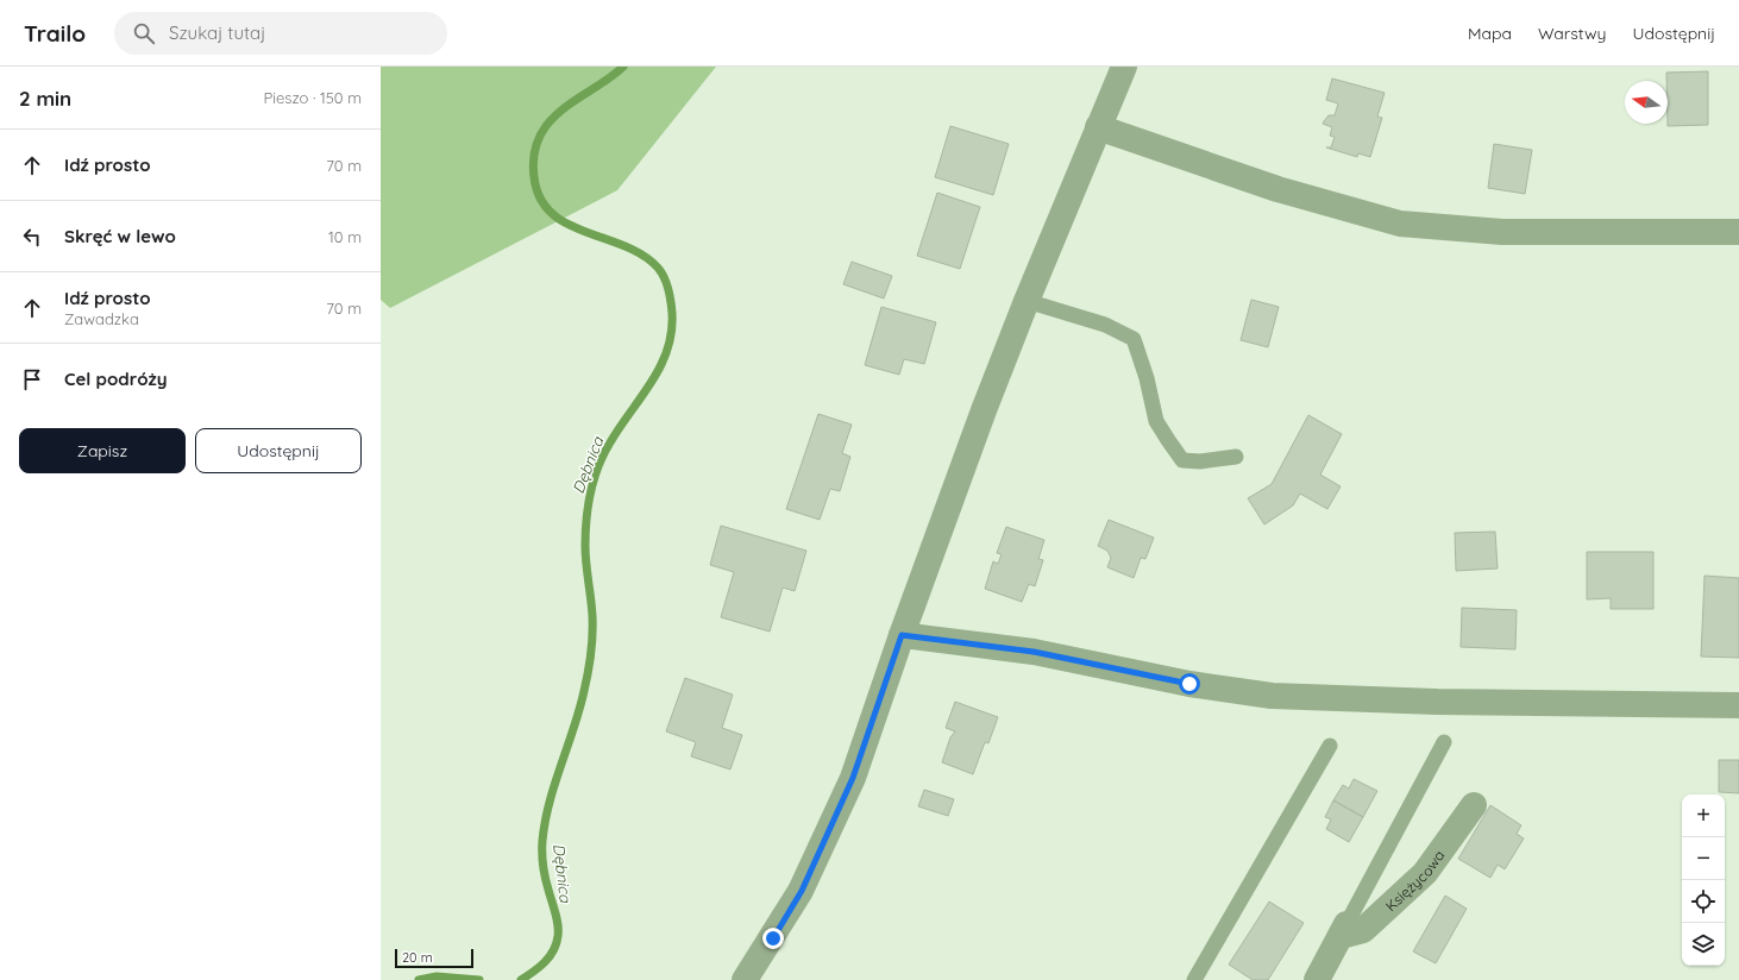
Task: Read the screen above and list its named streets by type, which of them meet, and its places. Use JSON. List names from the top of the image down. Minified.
{"streets":{"street":["Księżycowa"]},"water":["Dębnica"],"scale_bar":"20 m","north":"left","page":{"header":"Trailo","search":"Szukaj tutaj","nav":["Mapa","Warstwy","Udostępnij"],"heading":["2 min","Pieszo · 150 m"],"list":[["Idź prosto","70 m"],["Skręć w lewo","10 m"],["Idź prosto","Zawadzka","70 m"],"Cel podróży"],"buttons":["Zapisz","Udostępnij"],"map_buttons":["+","−"],"scale":"20 m"}}
